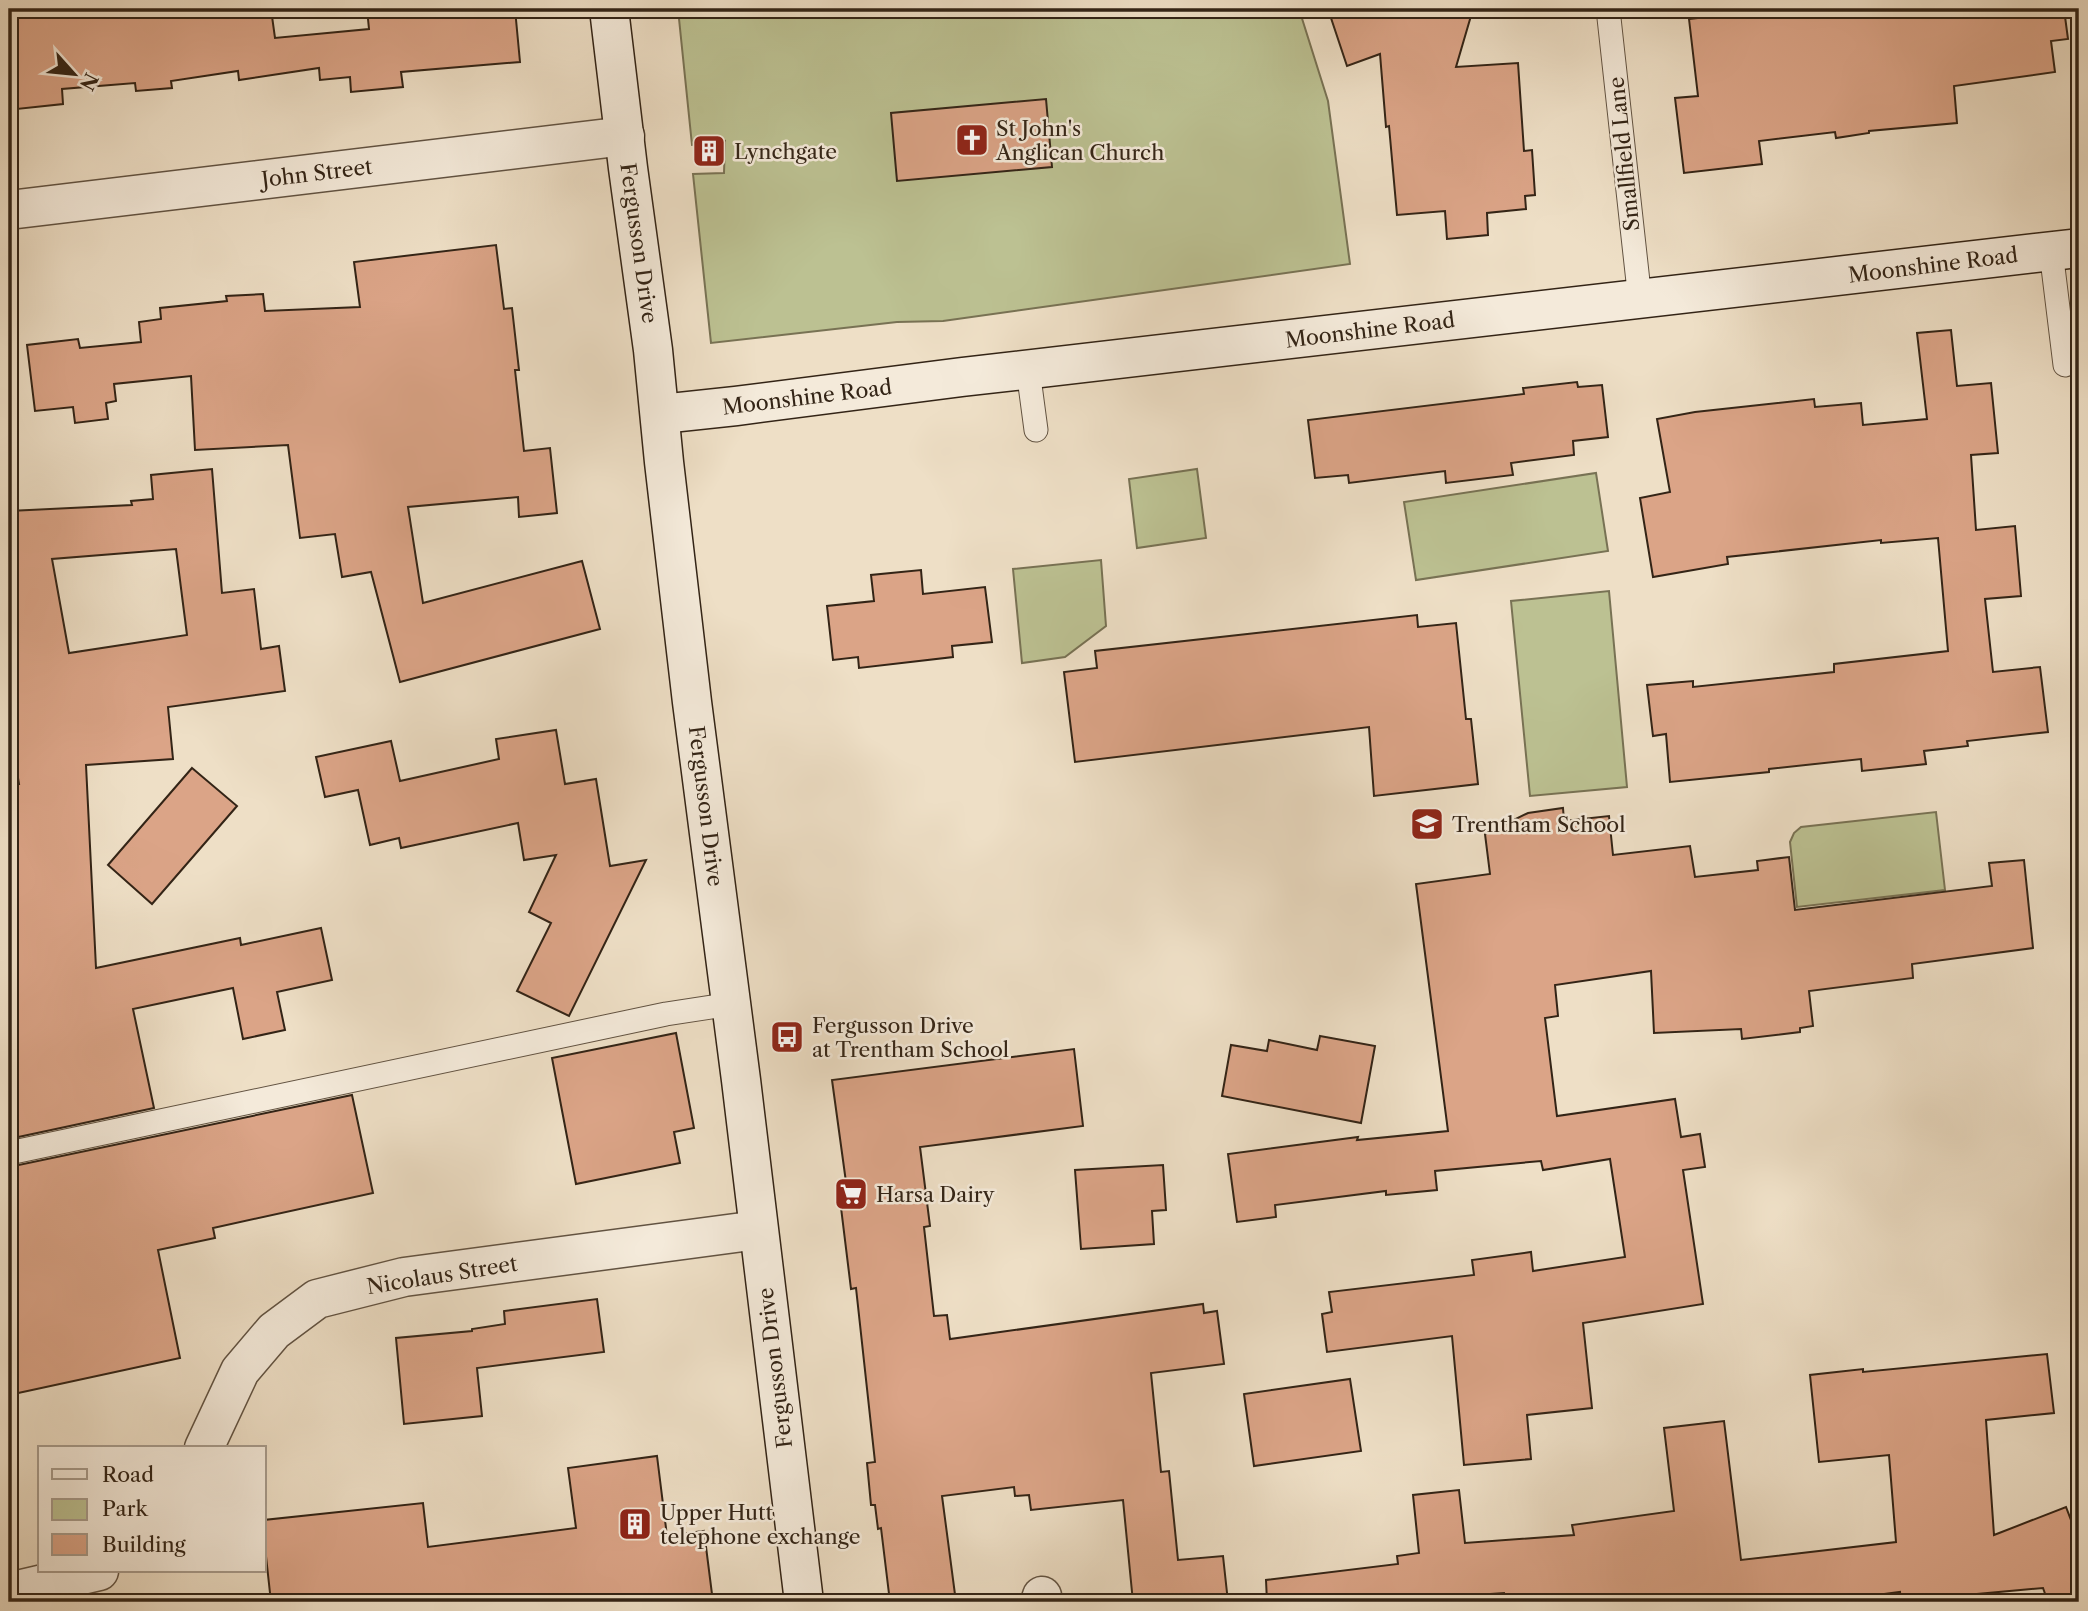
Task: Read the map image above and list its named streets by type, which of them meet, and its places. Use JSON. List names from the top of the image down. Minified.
{"streets":{"street":["John Street","Fergusson Drive","Moonshine Road","Nicolaus Street"],"lane":["Smallfield Lane"]},"crossings":[["Smallfield Lane","Moonshine Road"],["John Street","Fergusson Drive"],["Fergusson Drive","Moonshine Road"],["Fergusson Drive","Nicolaus Street"]],"places":{"church":["St John's Anglican Church"],"building":["Lynchgate","Upper Hutt telephone exchange"],"school or university":["Trentham School"],"bus stop":["Fergusson Drive at Trentham School"],"supermarket":["Harsa Dairy"]},"legend":["Road","Park","Building"],"north":"bottom right"}
